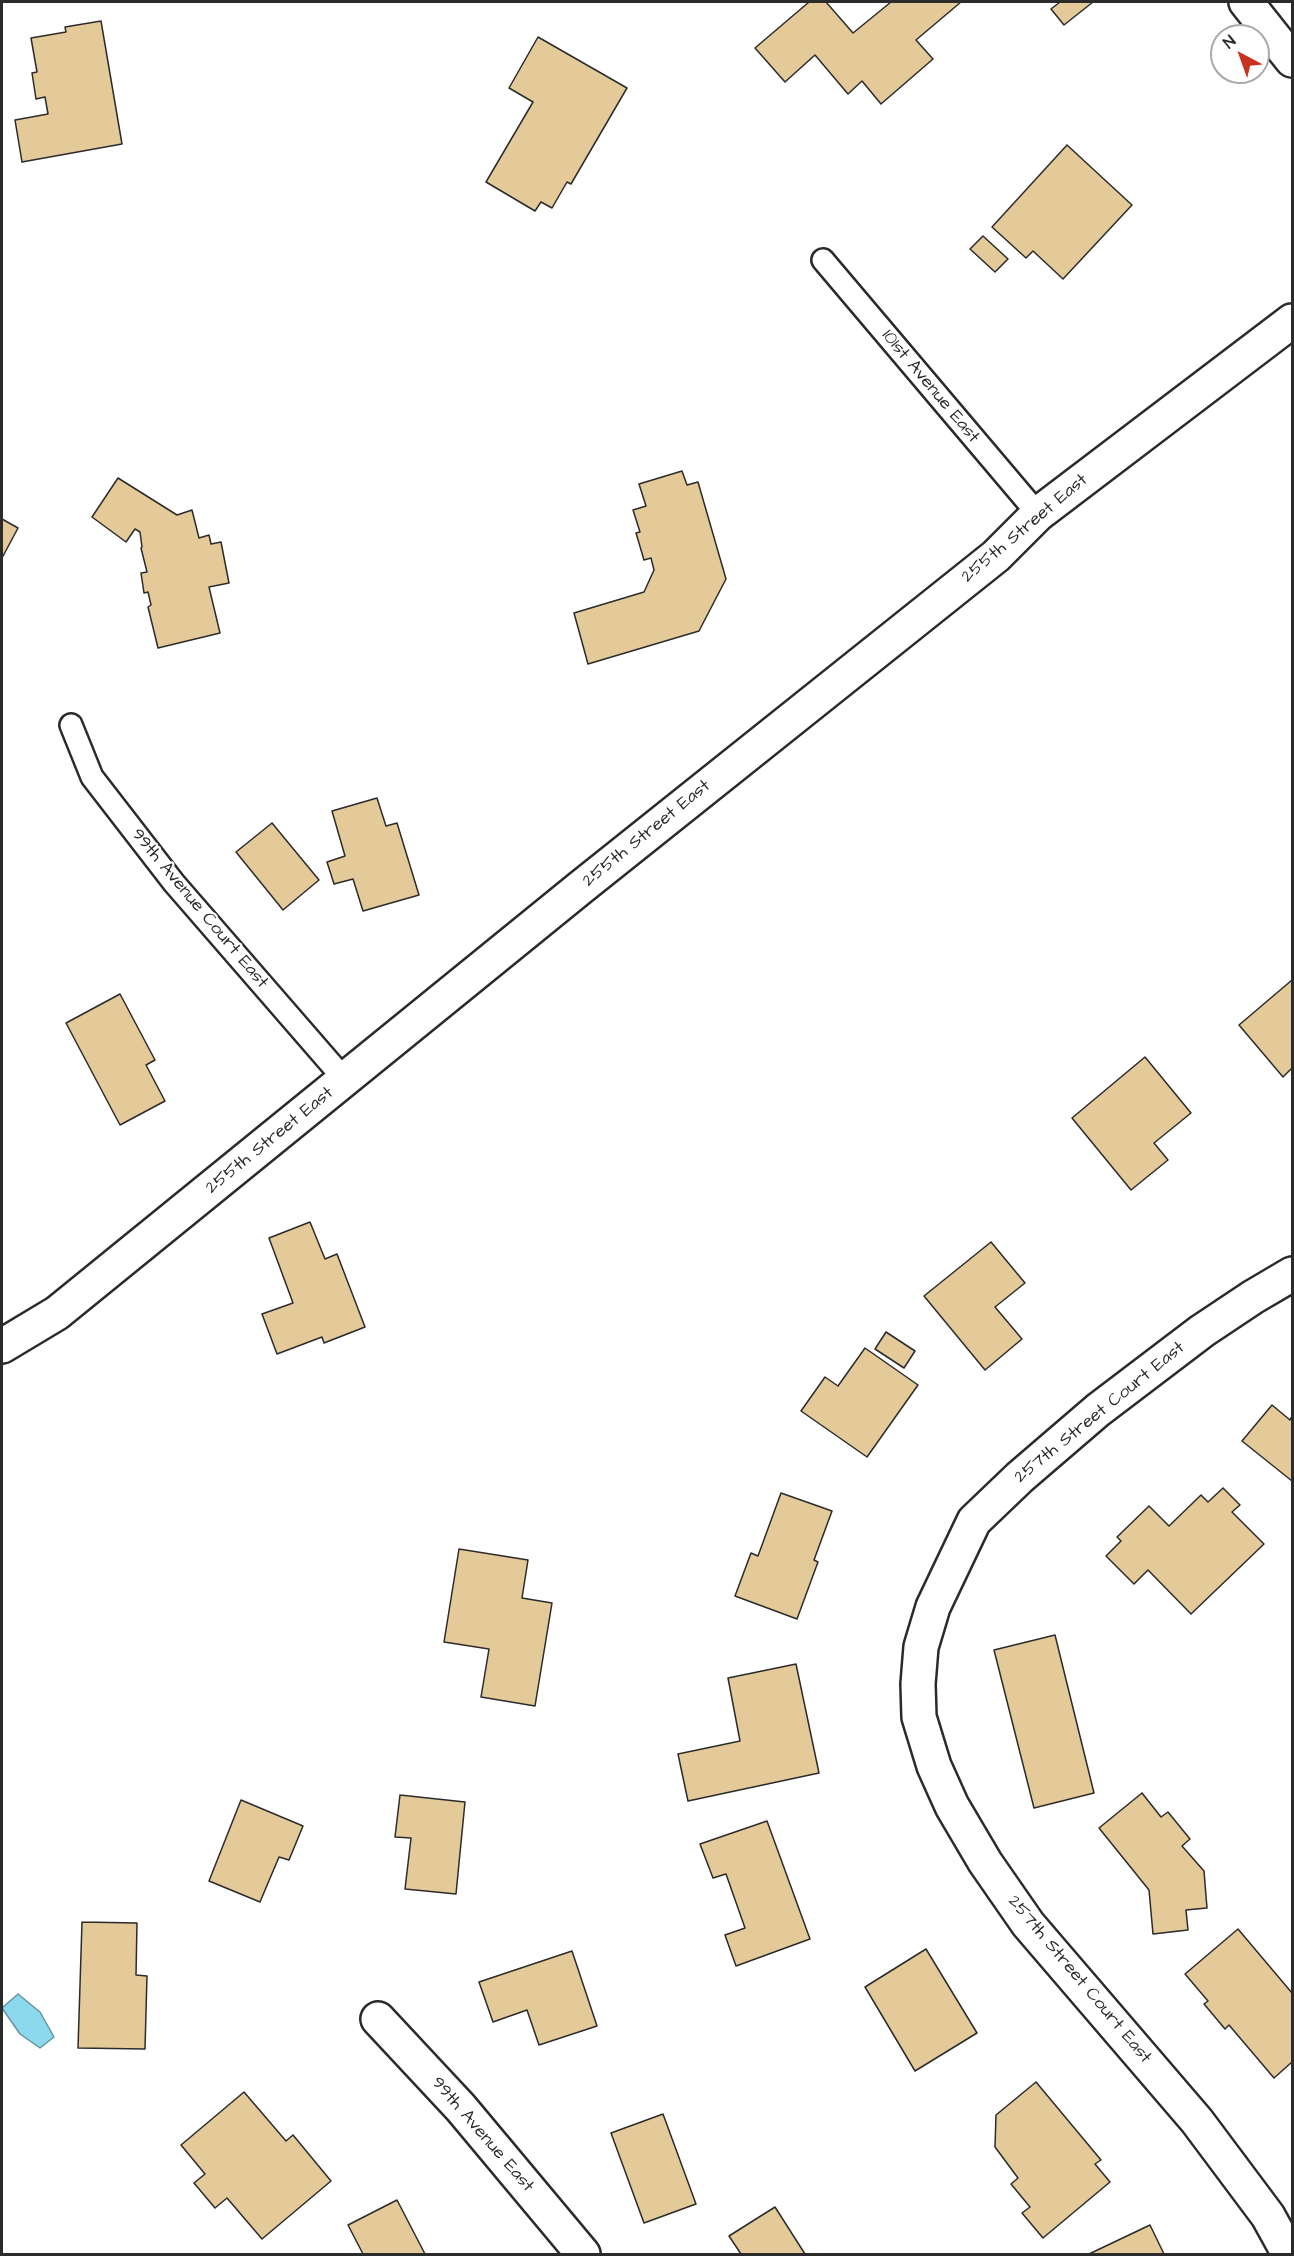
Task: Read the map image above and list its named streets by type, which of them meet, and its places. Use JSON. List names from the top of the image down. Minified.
{"streets":{"street":["255th Street East","257th Street Court East","99th Avenue East"],"lane":["101st Avenue East","99th Avenue Court East"]},"crossings":[["101st Avenue East","255th Street East"],["255th Street East","99th Avenue Court East"]],"north":"top left"}
